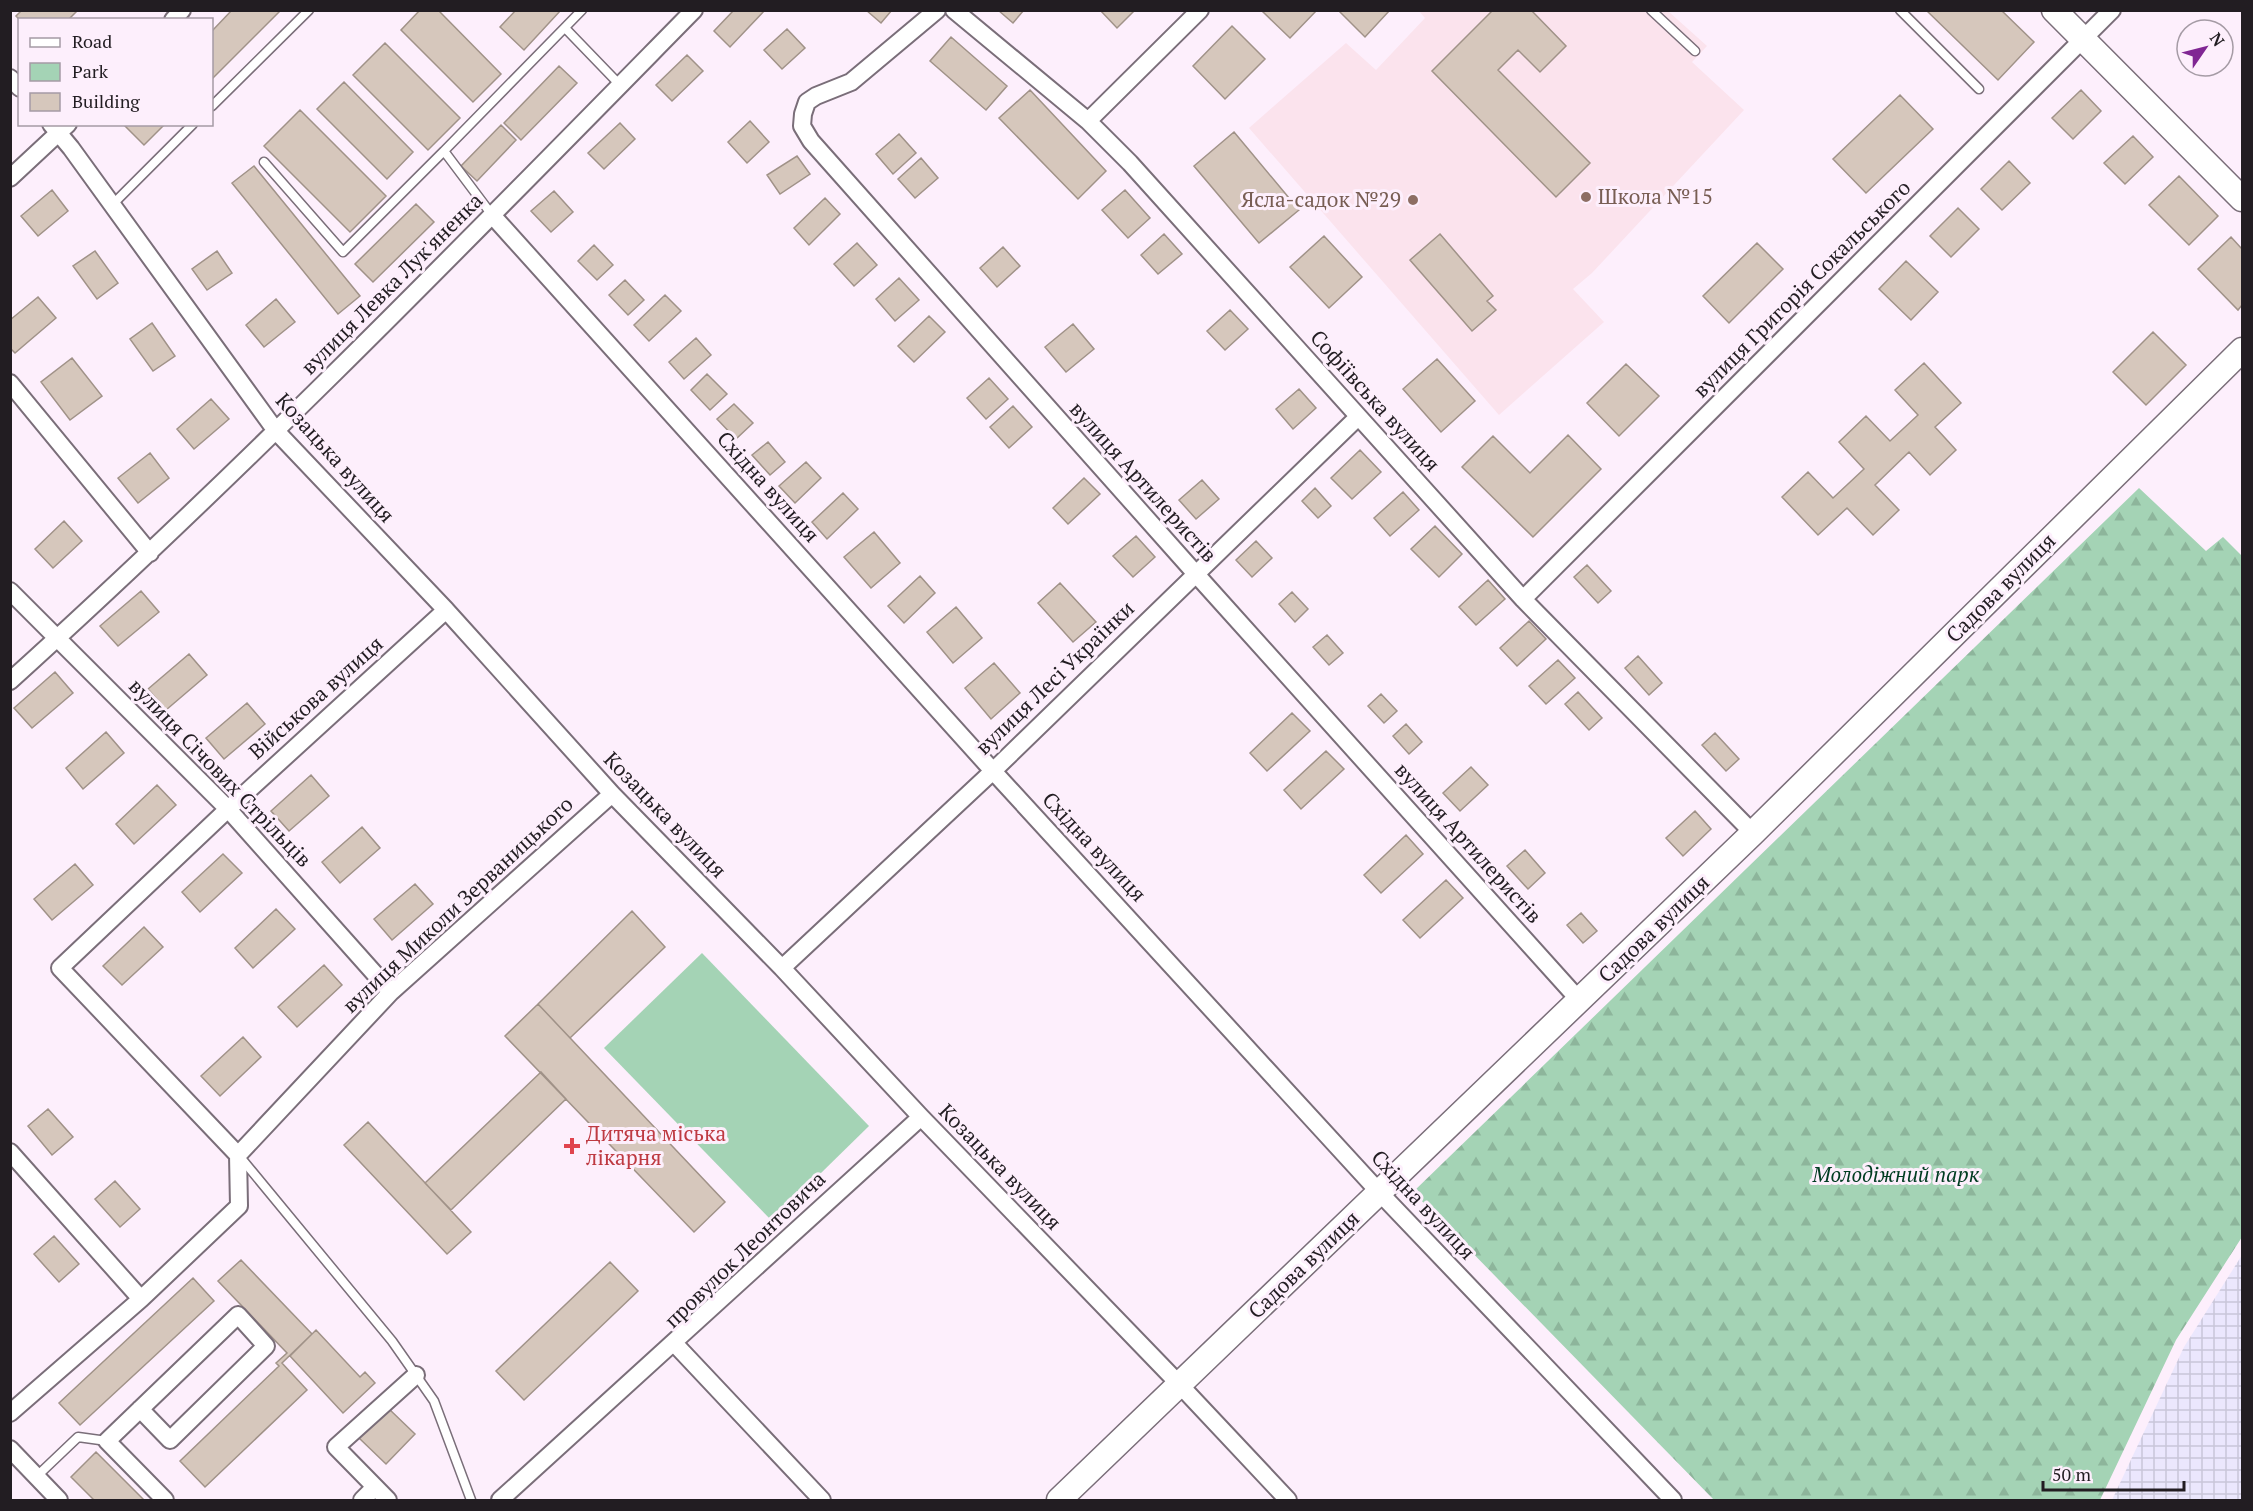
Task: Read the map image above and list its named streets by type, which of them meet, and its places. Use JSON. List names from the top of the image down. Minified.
{"streets":{"street":["вулиця Левка Лук'яненка","вулиця Григорія Сокальського","Софіївська вулиця","Козацька вулиця","вулиця Артилеристів","Східна вулиця","Садова вулиця","вулиця Лесі Українки","Військова вулиця","вулиця Січових Стрільців","вулиця Миколи Зерваницького","провулок Леонтовича"]},"crossings":[["вулиця Левка Лук'яненка","Козацька вулиця"],["вулиця Левка Лук'яненка","Східна вулиця"],["вулиця Левка Лук'яненка","вулиця Січових Стрільців"],["вулиця Григорія Сокальського","Софіївська вулиця"],["Софіївська вулиця","Садова вулиця"],["Софіївська вулиця","вулиця Лесі Українки"],["Козацька вулиця","Садова вулиця"],["Козацька вулиця","вулиця Лесі Українки"],["Козацька вулиця","Військова вулиця"],["Козацька вулиця","вулиця Миколи Зерваницького"],["Козацька вулиця","провулок Леонтовича"],["вулиця Артилеристів","Садова вулиця"],["вулиця Артилеристів","вулиця Лесі Українки"],["Східна вулиця","Садова вулиця"],["Східна вулиця","вулиця Лесі Українки"],["Військова вулиця","вулиця Січових Стрільців"],["Військова вулиця","вулиця Миколи Зерваницького"],["вулиця Січових Стрільців","вулиця Миколи Зерваницького"]],"parks":["Молодіжний парк"],"places":{"other":["Школа №15","Ясла-садок №29"],"health":["Дитяча міська лікарня"]},"legend":["Road","Park","Building"],"scale_bar":"50 m","north":"top right"}
